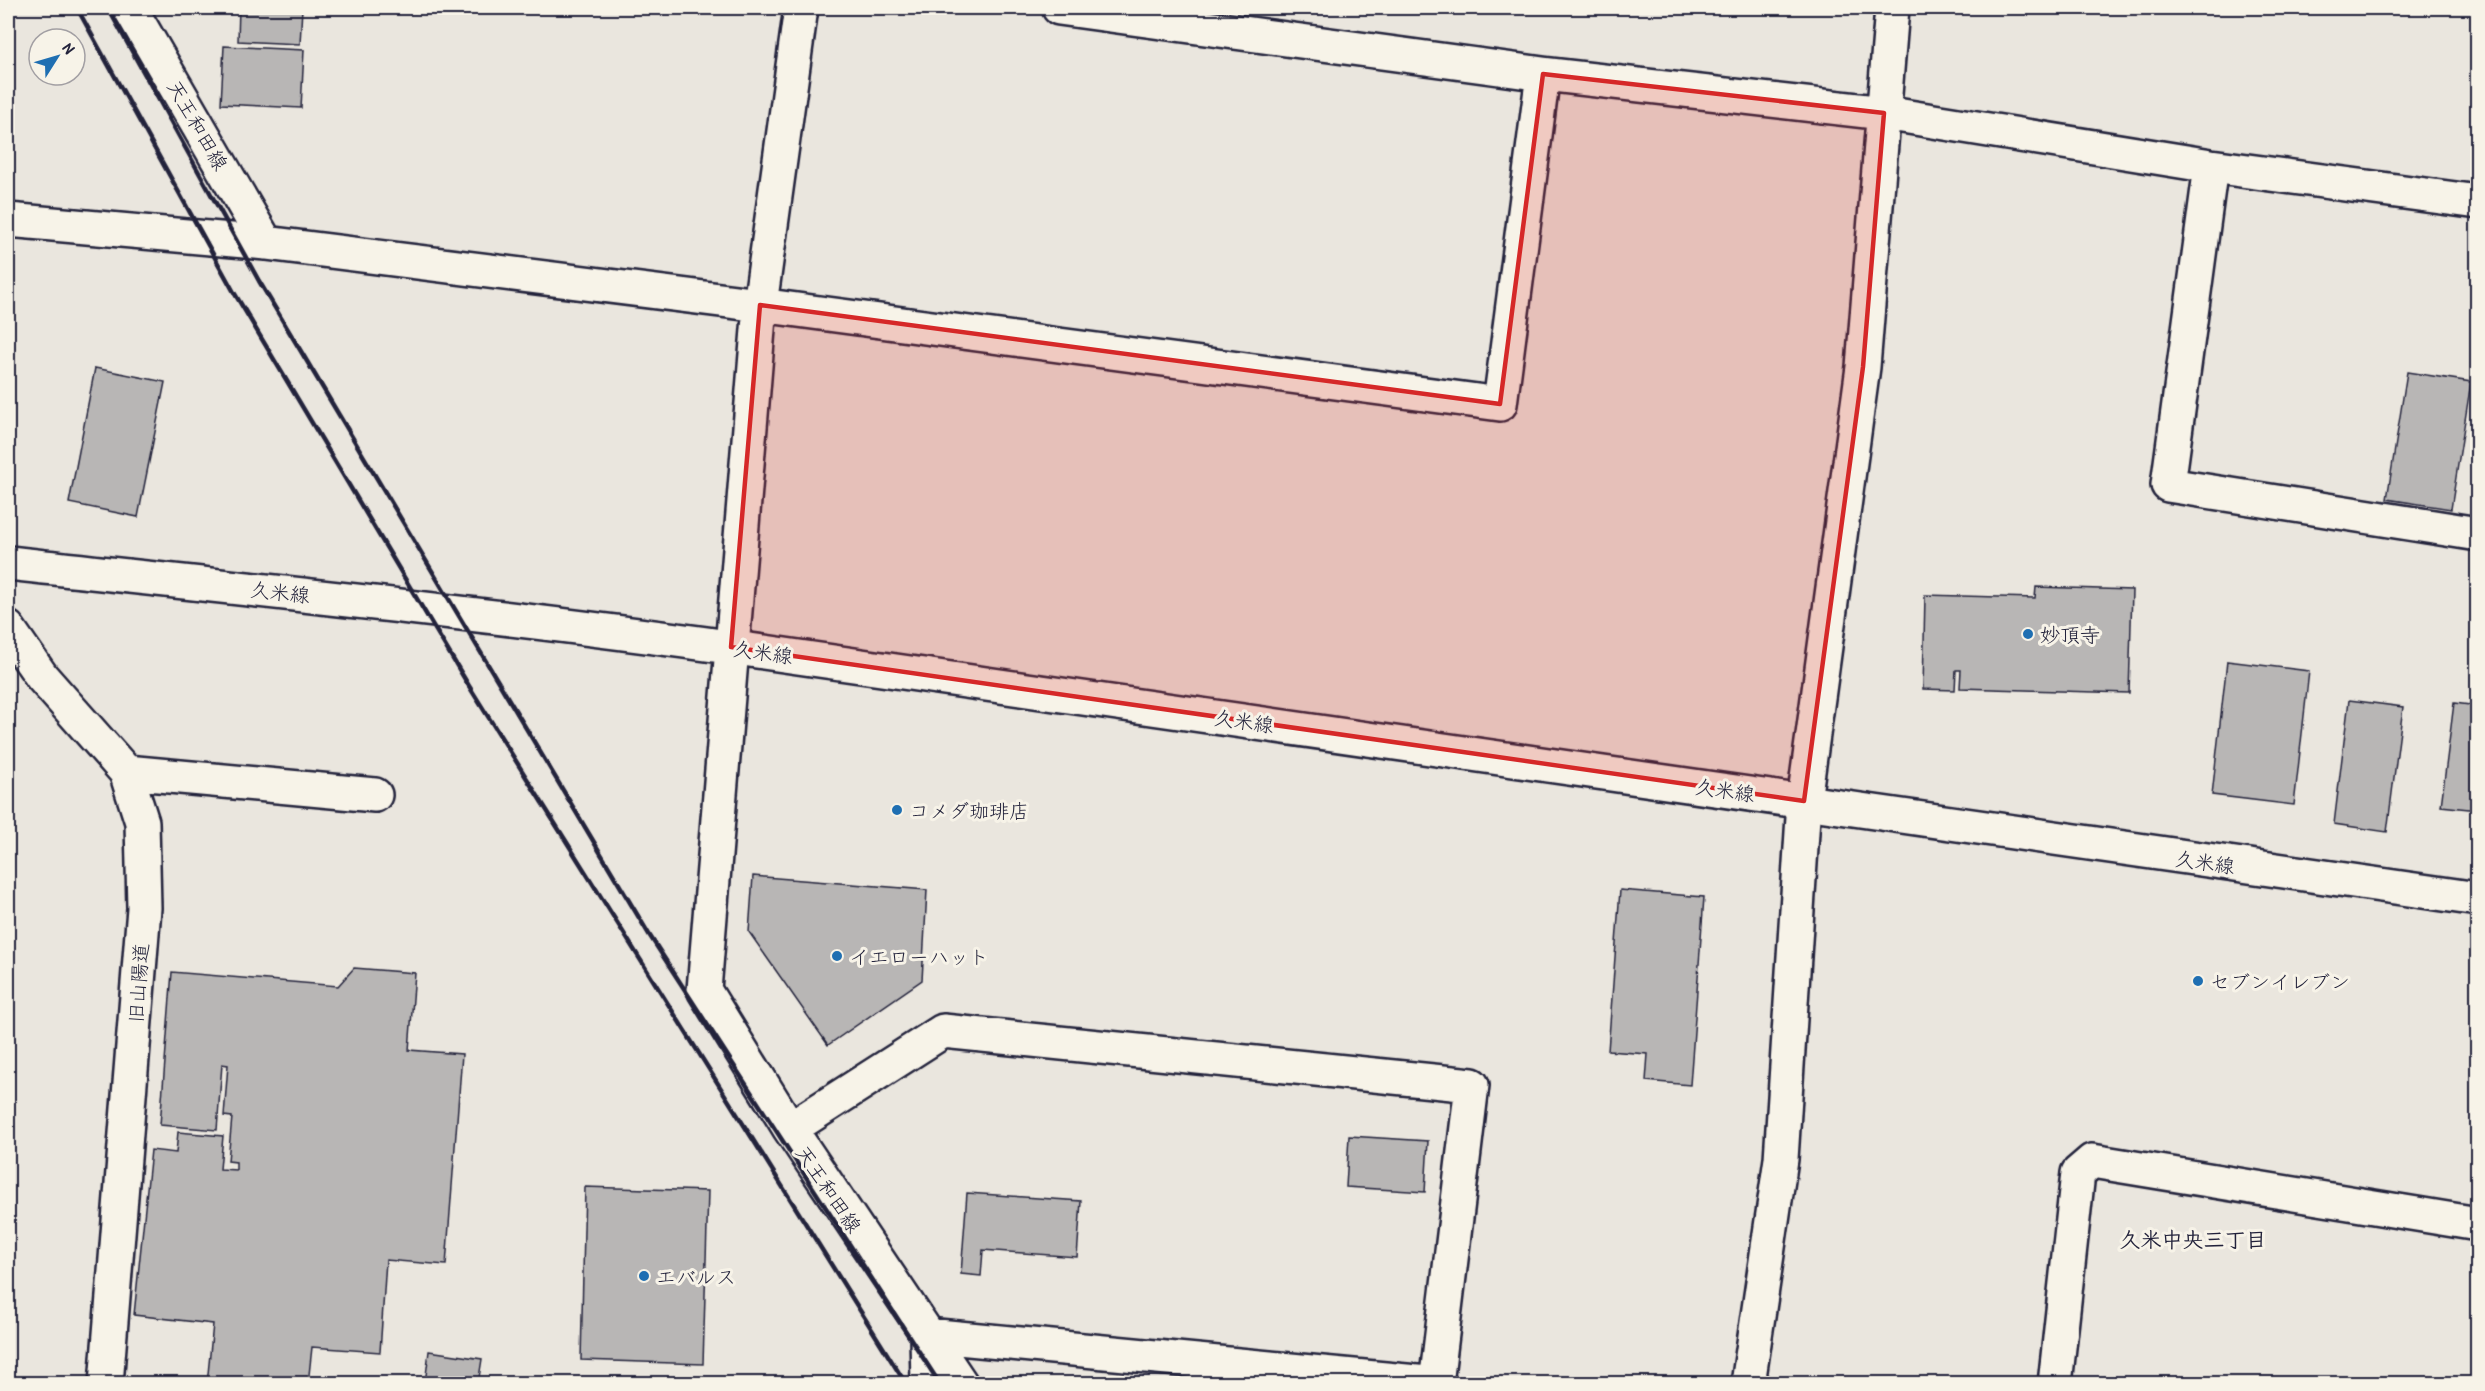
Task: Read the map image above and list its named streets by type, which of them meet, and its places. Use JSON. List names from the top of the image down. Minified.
{"streets":{"street":["天王和田線","久米線","旧山陽道"]},"crossings":[["天王和田線","久米線"]],"districts":["久米中央三丁目"],"places":["妙頂寺","コメダ珈琲店","イエローハット","セブンイレブン","エバルス"],"north":"top right"}
